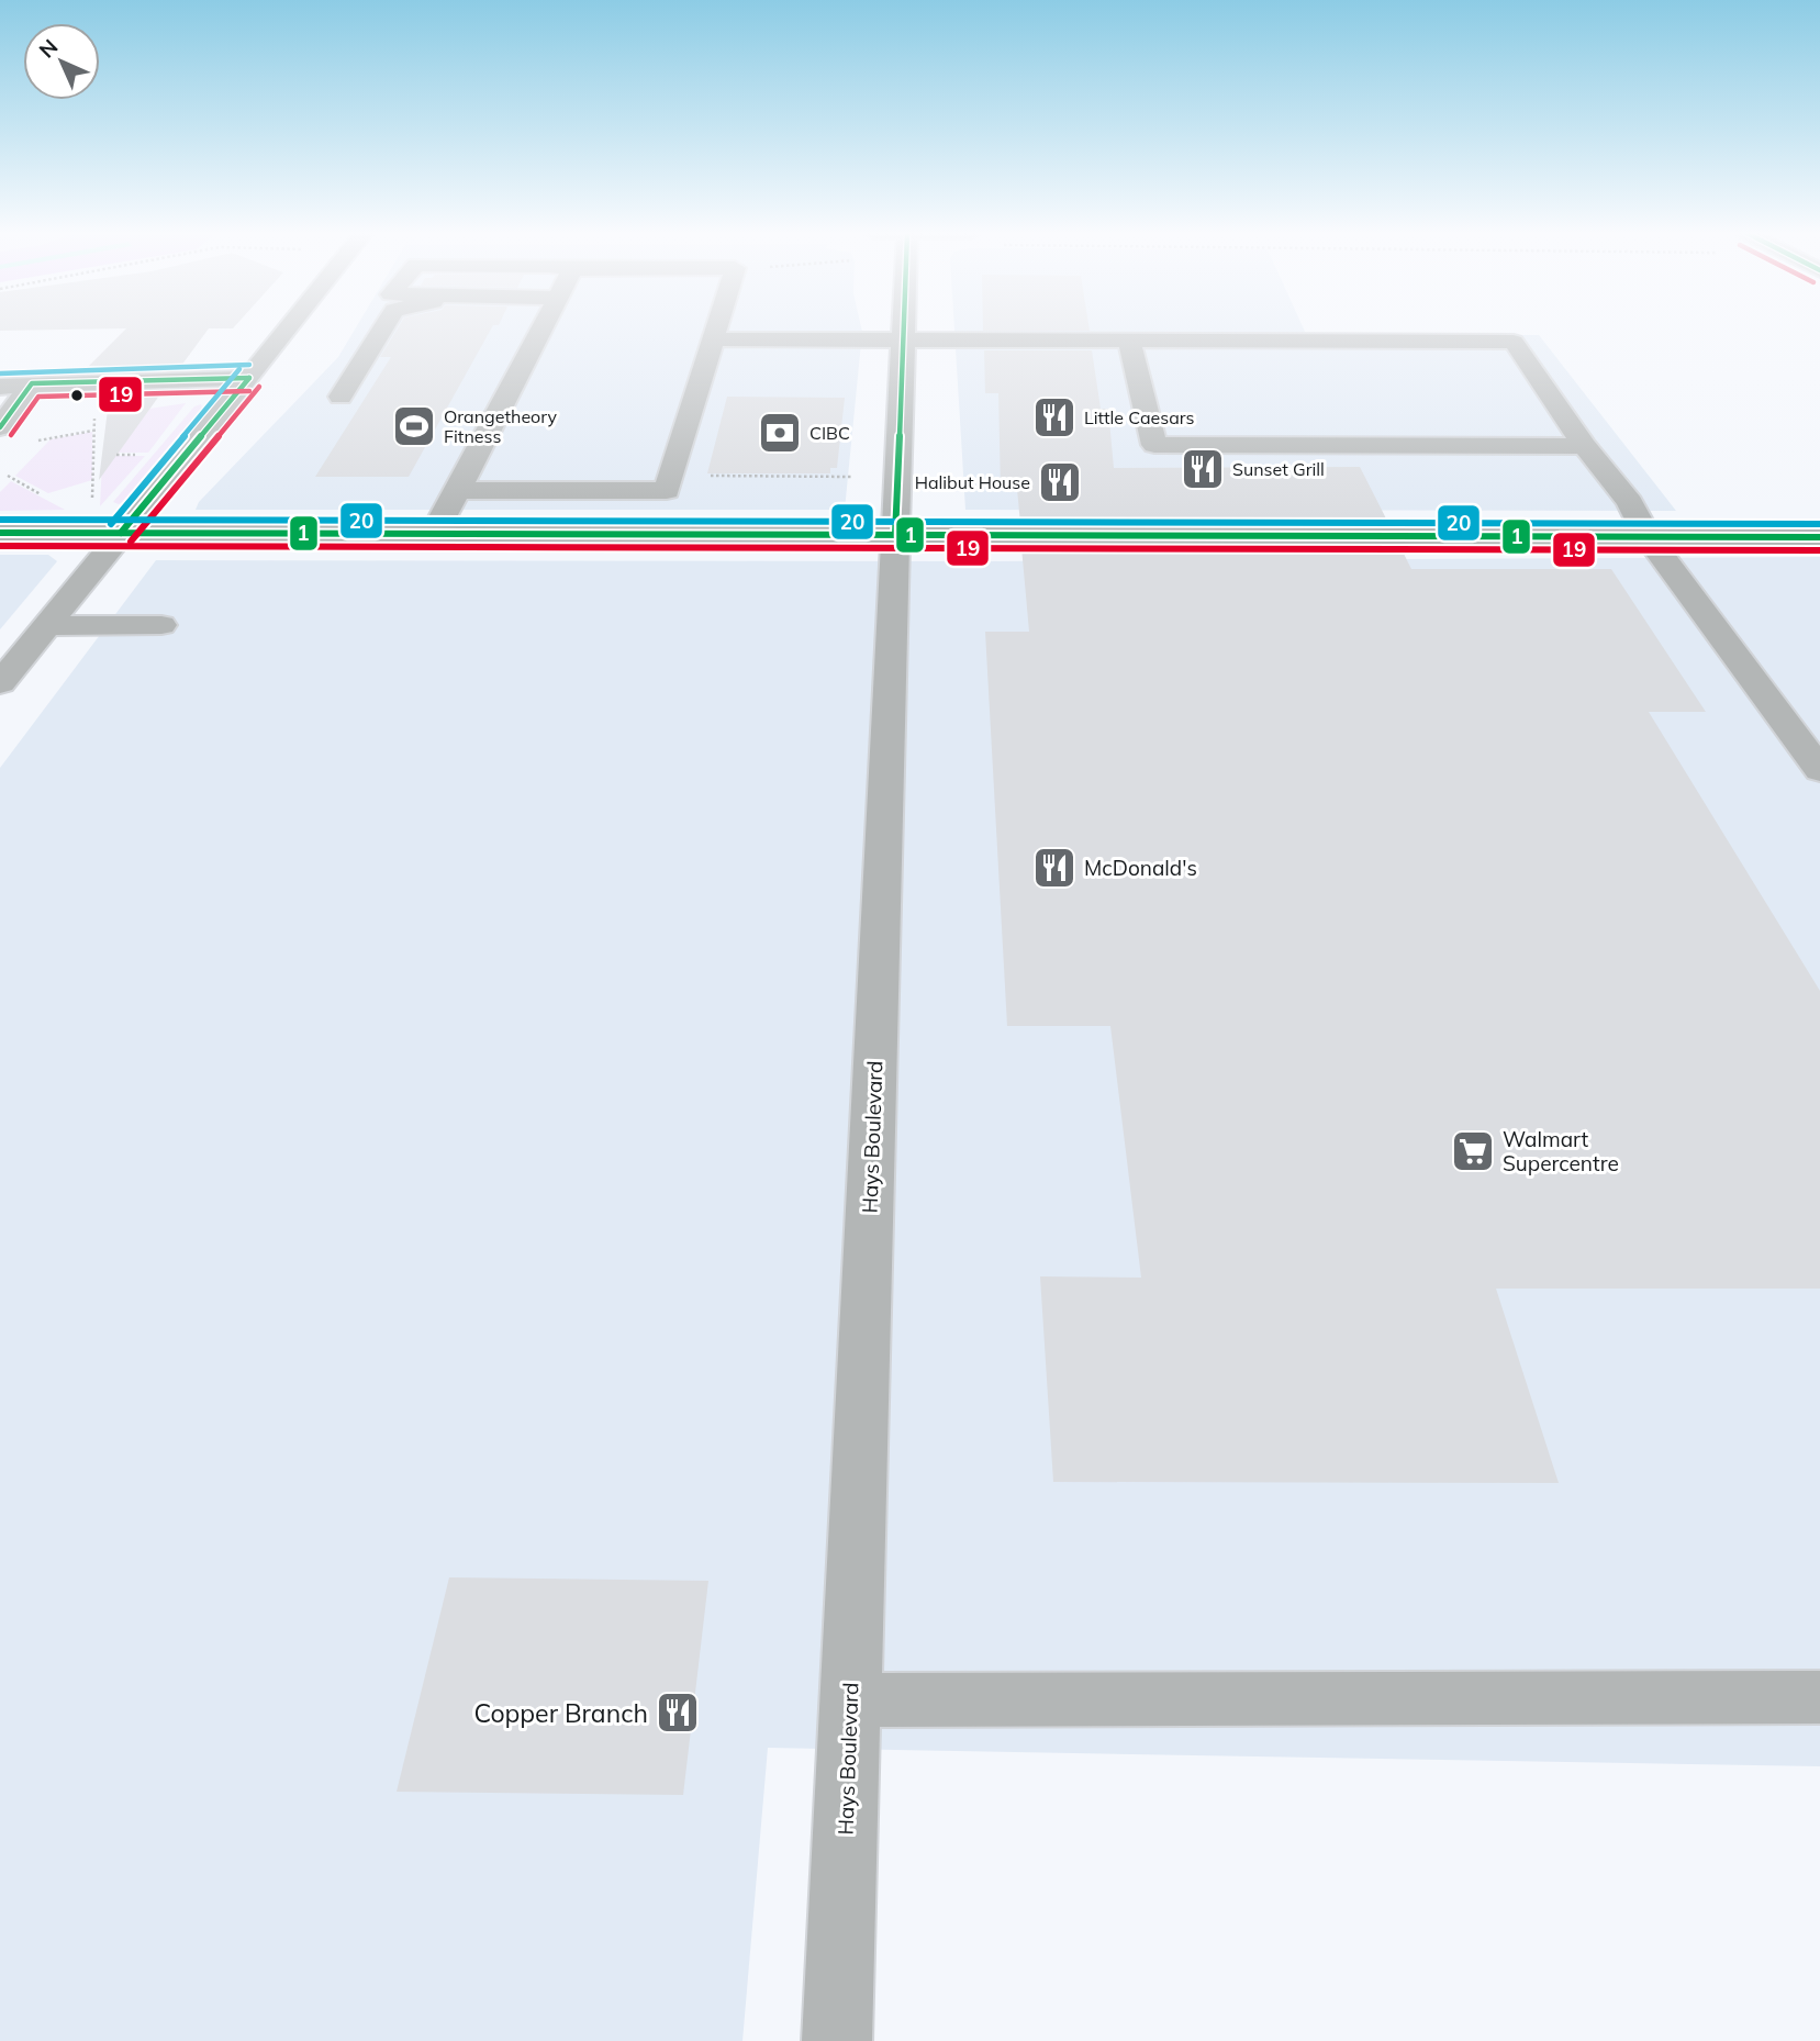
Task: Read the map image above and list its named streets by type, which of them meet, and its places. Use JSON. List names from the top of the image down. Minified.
{"streets":{"street":["Hays Boulevard"]},"places":{"restaurant":["Little Caesars","Sunset Grill","Halibut House","McDonald's","Copper Branch"],"sports":["Orangetheory Fitness"],"bank":["CIBC"],"supermarket":["Walmart Supercentre"]},"lines":["transit line 1","transit line 20","transit line 19"],"north":"top left"}
